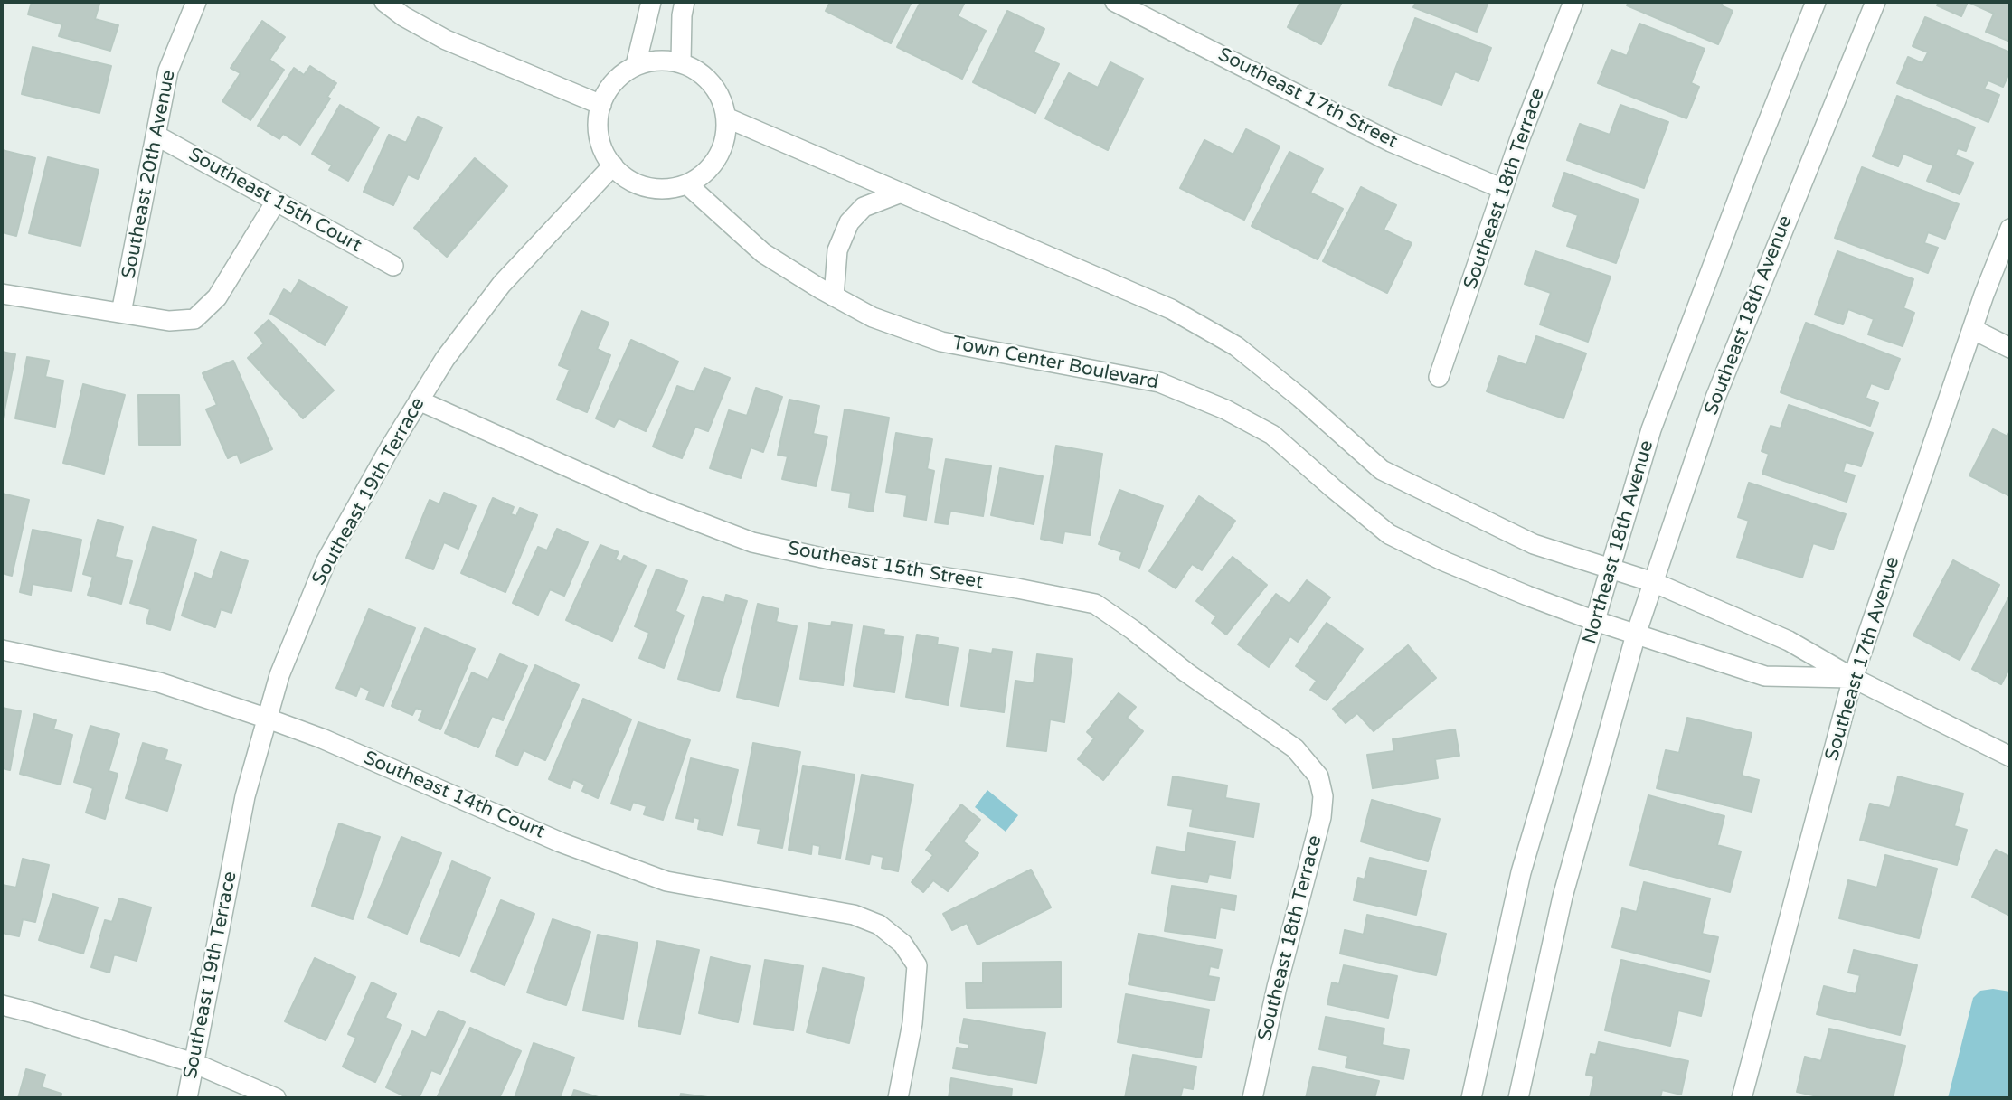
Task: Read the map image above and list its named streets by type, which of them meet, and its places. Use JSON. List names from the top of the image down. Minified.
{"streets":{"street":["Southeast 17th Street","Southeast 20th Avenue","Southeast 18th Terrace","Southeast 15th Court","Southeast 18th Avenue","Town Center Boulevard","Southeast 19th Terrace","Northeast 18th Avenue","Southeast 15th Street","Southeast 17th Avenue","Southeast 14th Court"]},"crossings":[["Southeast 17th Street","Southeast 18th Terrace"],["Southeast 20th Avenue","Southeast 15th Court"],["Southeast 18th Terrace","Southeast 15th Street"],["Southeast 18th Avenue","Town Center Boulevard"],["Town Center Boulevard","Southeast 19th Terrace"],["Town Center Boulevard","Northeast 18th Avenue"],["Town Center Boulevard","Southeast 17th Avenue"],["Southeast 19th Terrace","Southeast 15th Street"],["Southeast 19th Terrace","Southeast 14th Court"]]}
